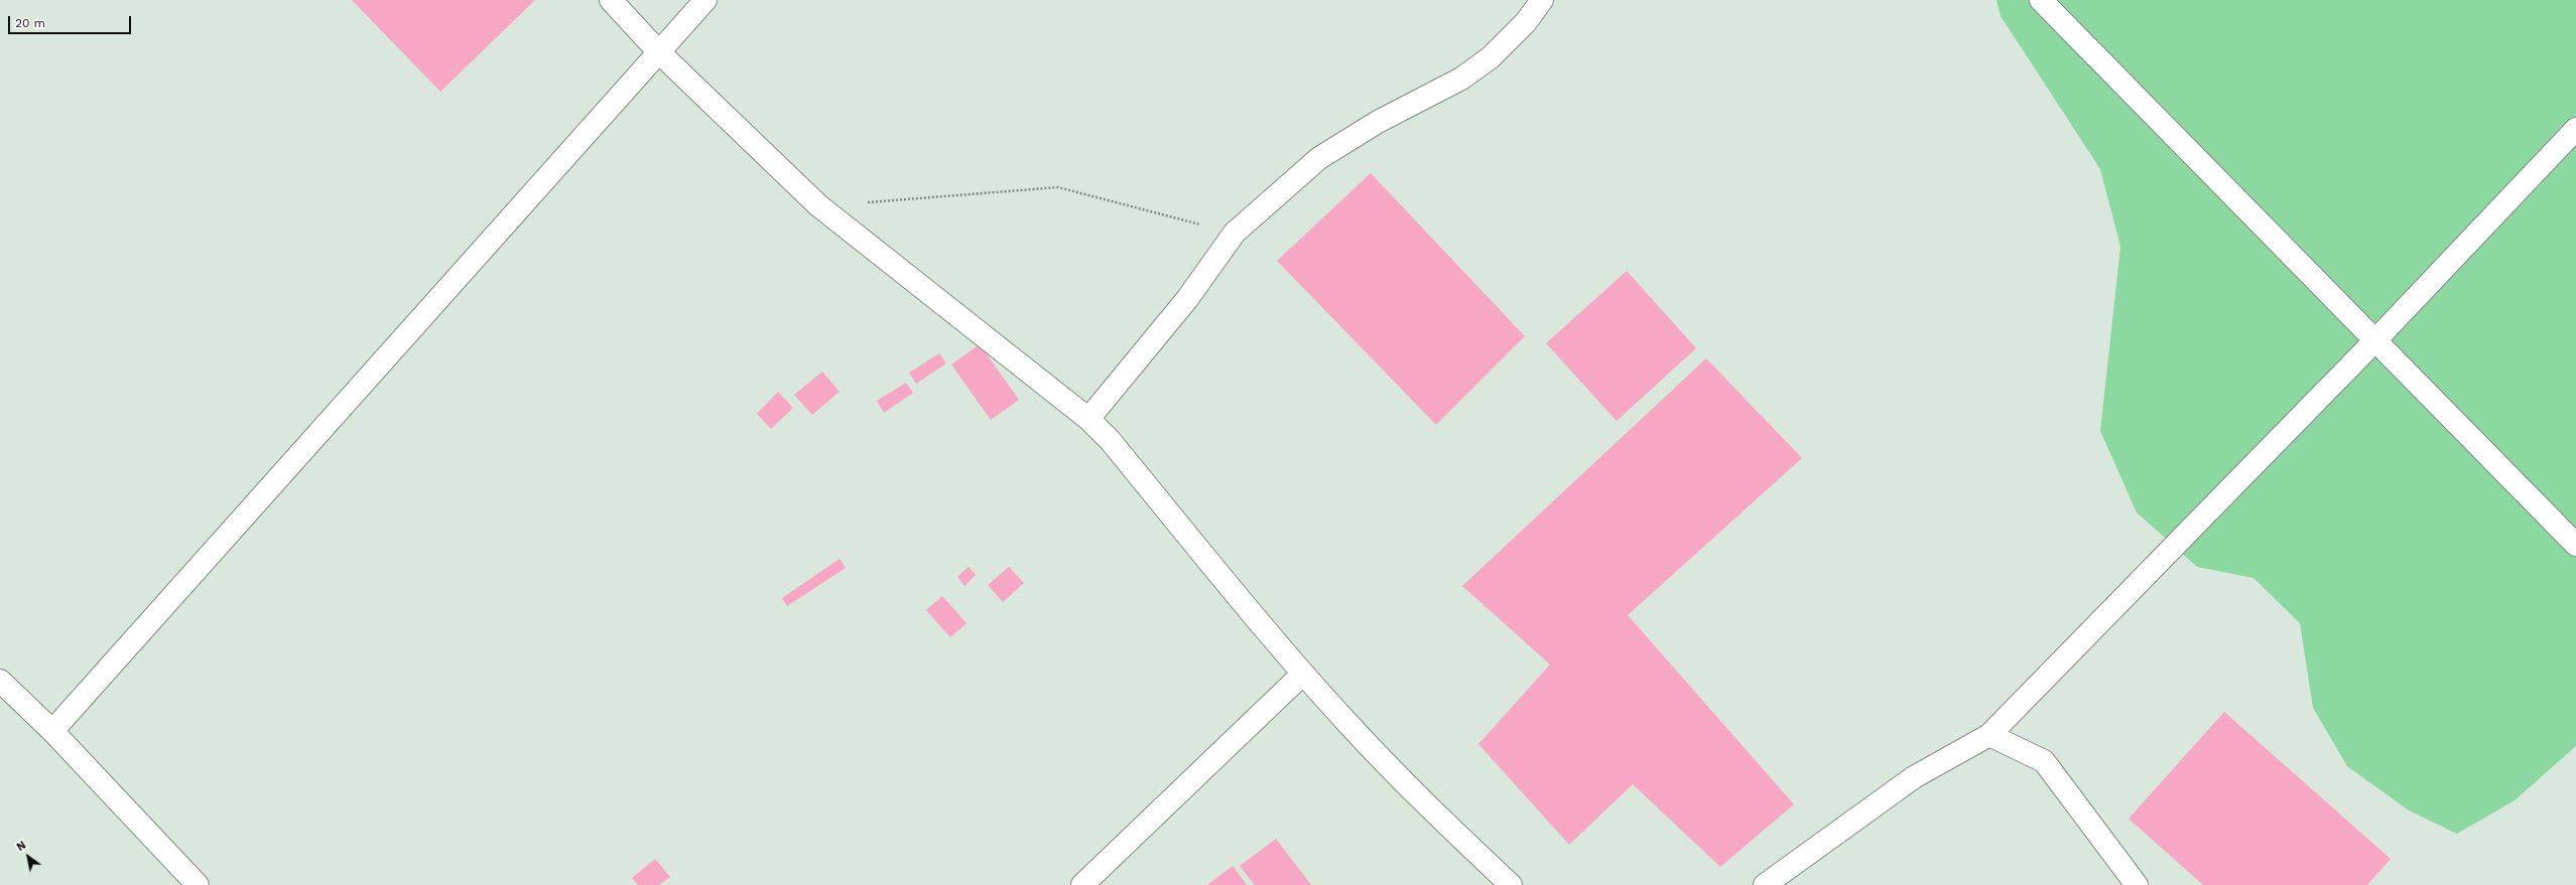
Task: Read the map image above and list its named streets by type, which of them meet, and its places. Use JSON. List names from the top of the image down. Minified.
{"scale_bar":"20 m","north":"top left"}
